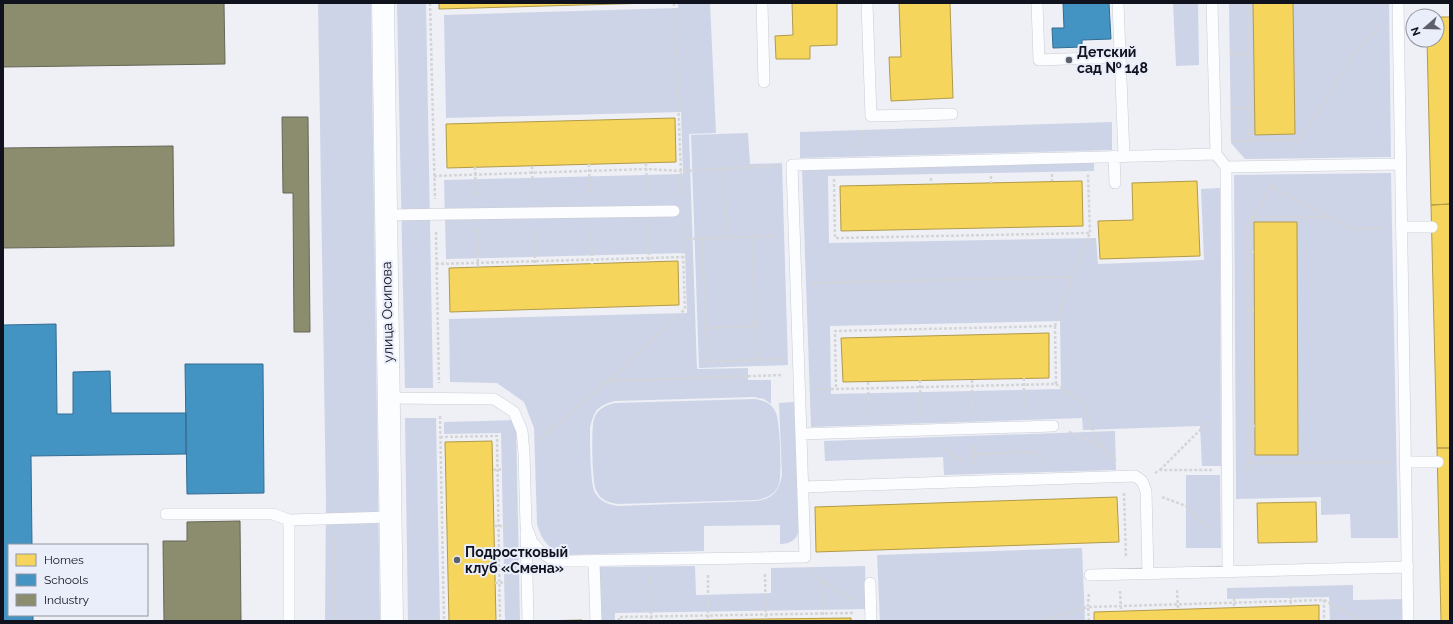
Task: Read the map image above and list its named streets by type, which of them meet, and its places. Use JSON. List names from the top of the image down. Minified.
{"streets":{"street":["улица Осипова"]},"places":["Детский сад № 148","Подростковый клуб «Смена»"],"legend":["Homes","Schools","Industry"],"north":"left"}
